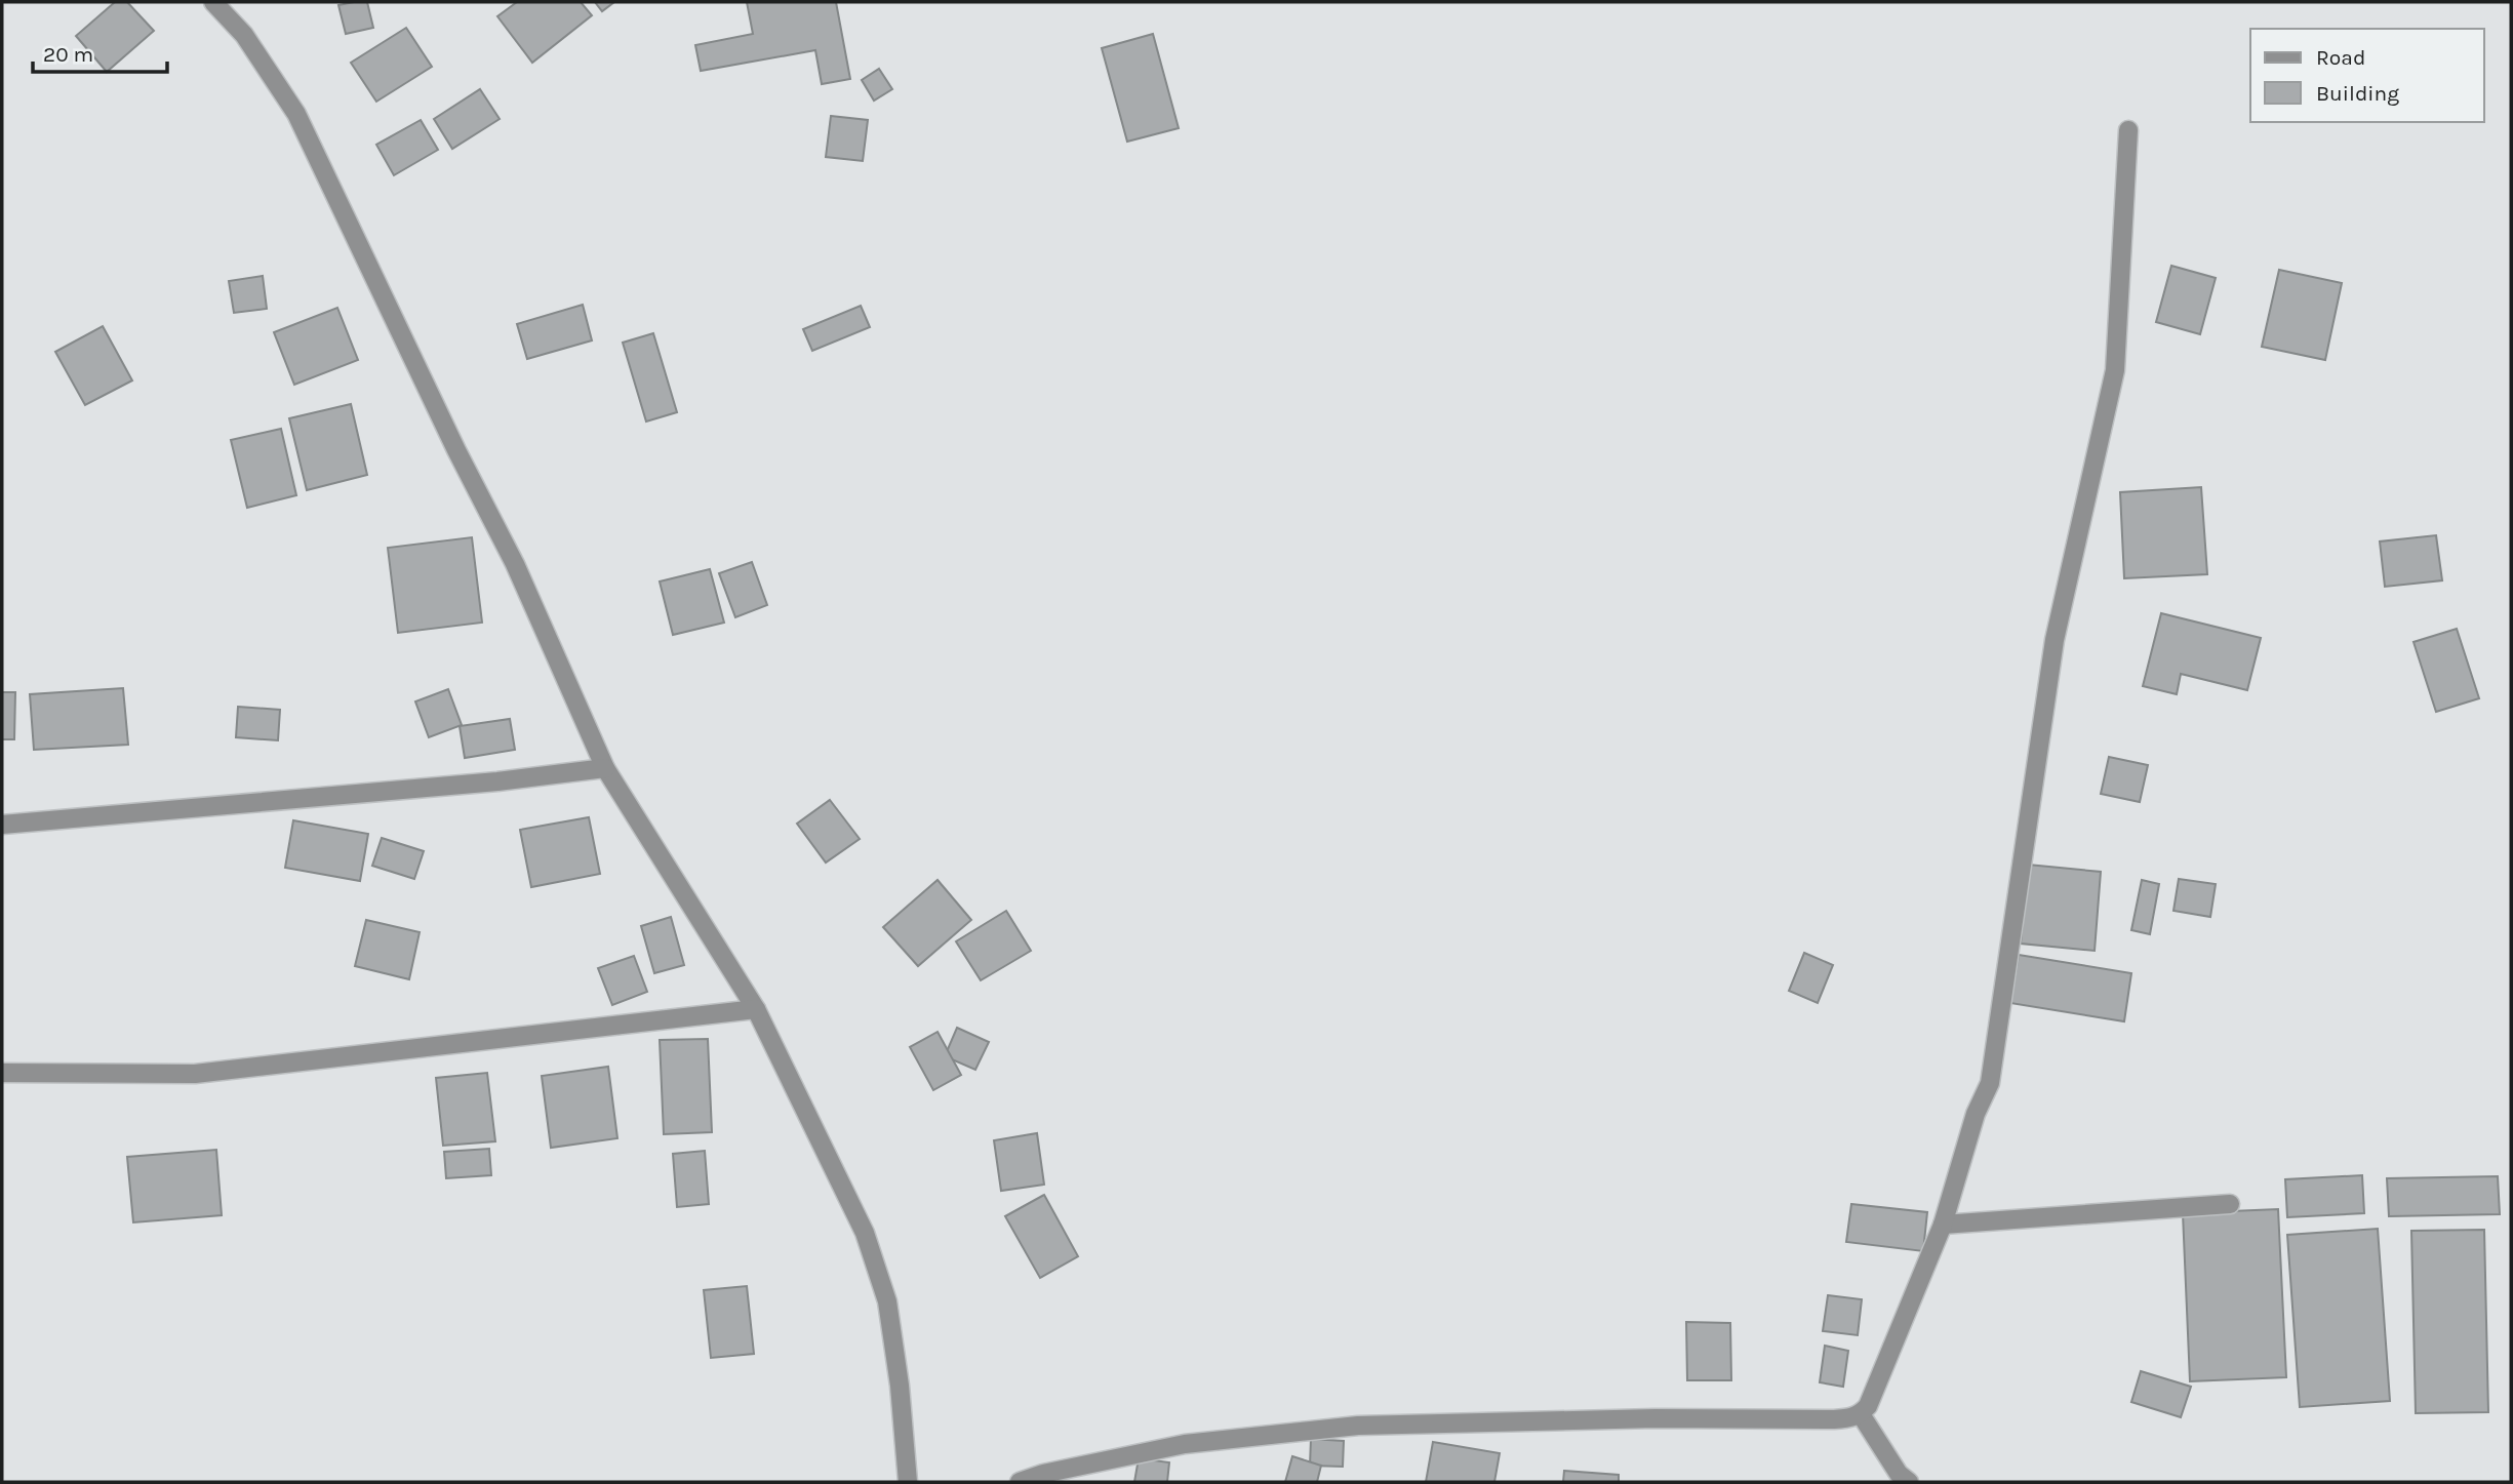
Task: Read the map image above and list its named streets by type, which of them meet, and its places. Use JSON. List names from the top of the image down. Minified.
{"legend":["Road","Building"],"scale_bar":"20 m"}
